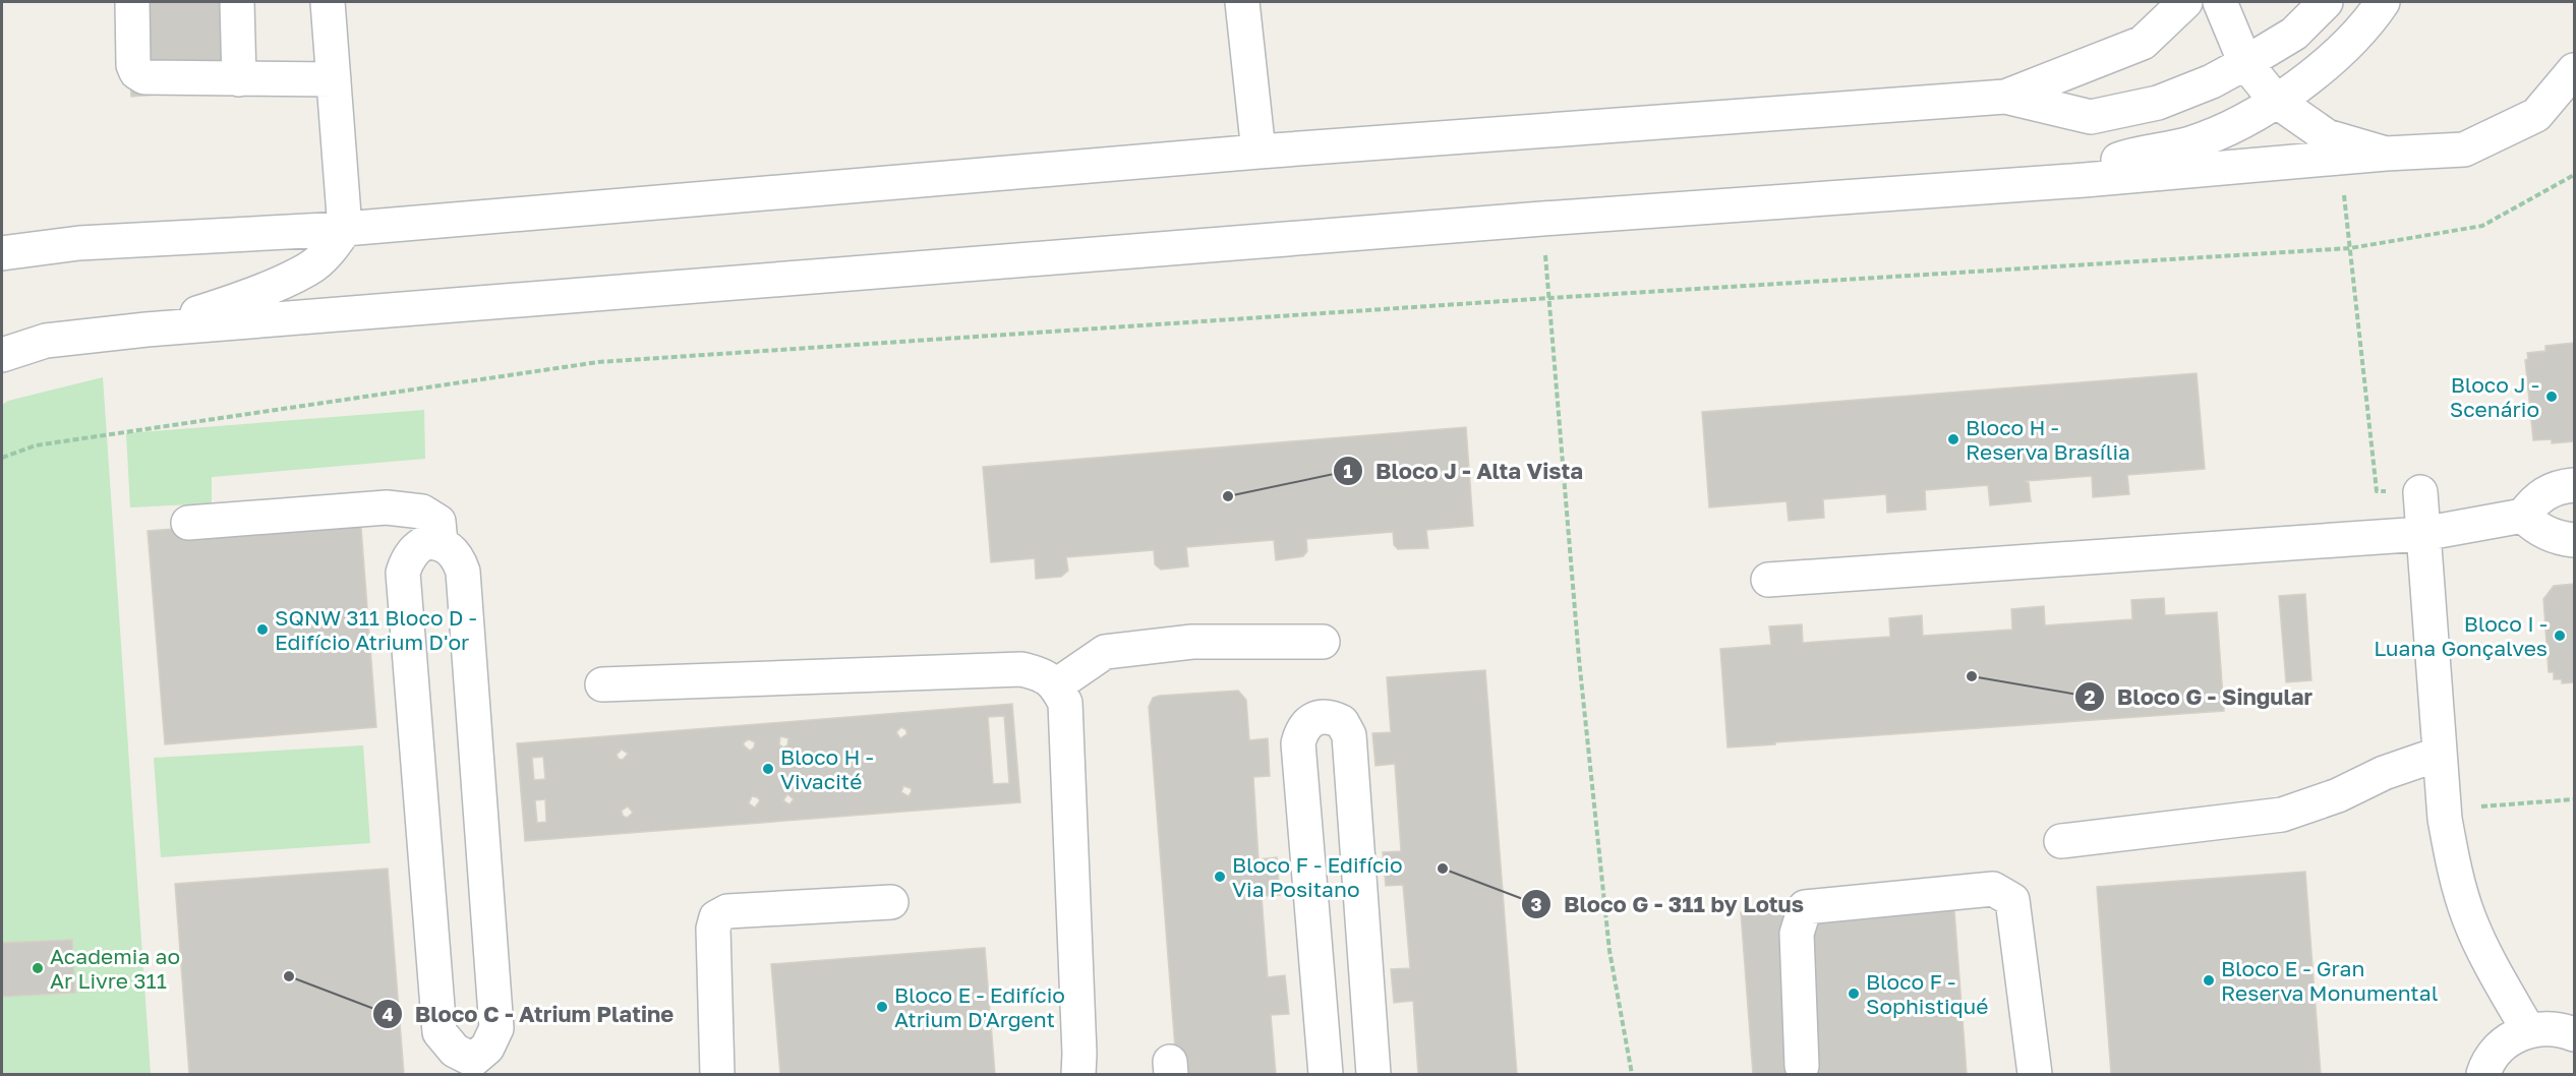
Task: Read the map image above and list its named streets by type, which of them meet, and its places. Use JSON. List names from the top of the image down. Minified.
{"places":["Bloco J - Scenário","Bloco H - Reserva Brasília","Bloco J - Alta Vista","SQNW 311 Bloco D - Edifício Atrium D'or","Bloco I - Luana Gonçalves","Bloco G - Singular","Bloco H - Vivacité","Bloco G - 311 by Lotus","Bloco F - Edifício Via Positano","Academia ao Ar Livre 311","Bloco C - Atrium Platine","Bloco E - Gran Reserva Monumental","Bloco F - Sophistiqué","Bloco E - Edifício Atrium D'Argent"]}
